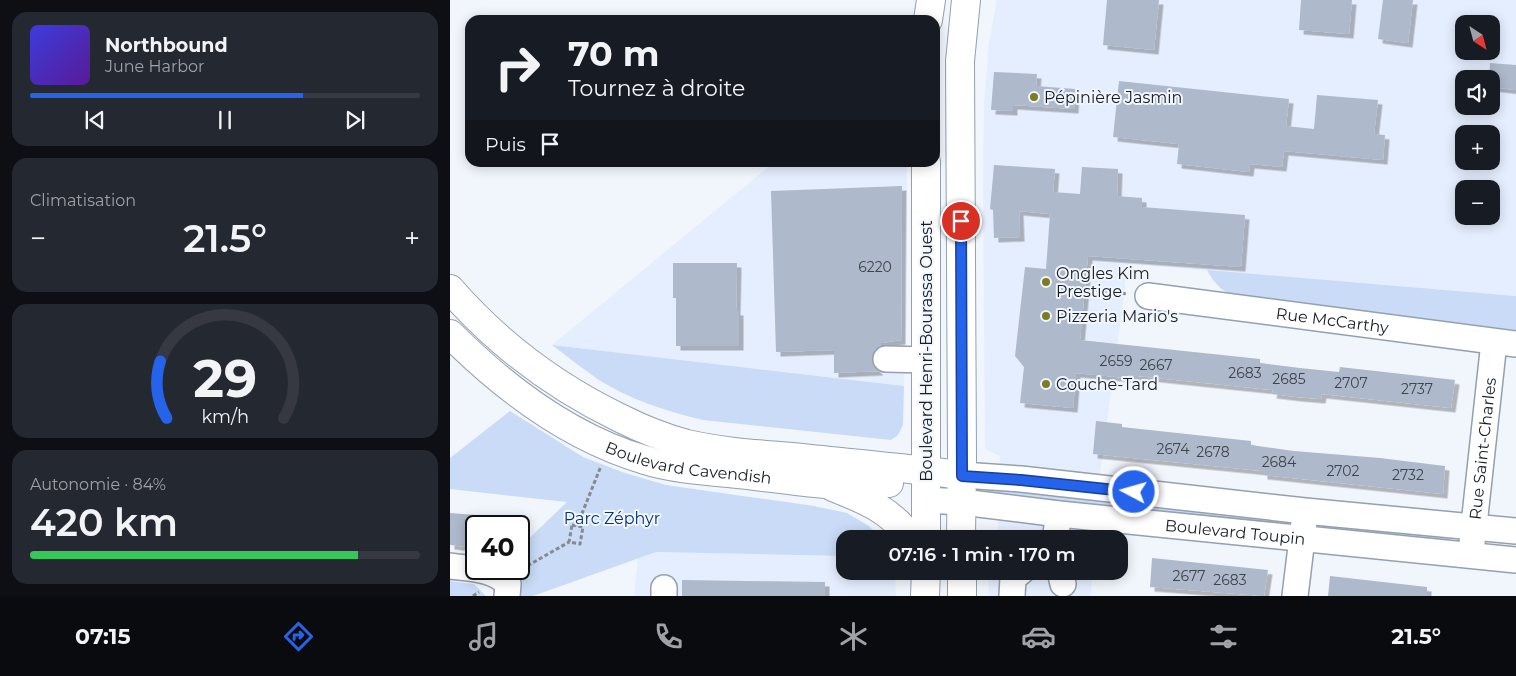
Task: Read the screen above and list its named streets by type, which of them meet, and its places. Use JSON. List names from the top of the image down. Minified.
{"streets":{"main road":["Boulevard Henri-Bourassa Ouest","Boulevard Cavendish","Boulevard Toupin"],"street":["Rue McCarthy","Rue Saint-Charles"]},"crossings":[["Rue McCarthy","Rue Saint-Charles"],["Boulevard Henri-Bourassa Ouest","Boulevard Cavendish"],["Boulevard Henri-Bourassa Ouest","Boulevard Toupin"],["Rue Saint-Charles","Boulevard Toupin"],["Boulevard Cavendish","Boulevard Toupin"]],"parks":["Parc Zéphyr"],"places":["Pépinière Jasmin","Ongles Kim Prestige","Pizzeria Mario's","Couche-Tard"],"house_numbers":["6220","2659","2667","2683","2685","2707","2737","2674","2678","2684","2702","2732","2677","2683"],"north":"bottom right","page":{"map_buttons":["+","−"],"turn":["70 m","Tournez à droite"],"song":["Northbound","June Harbor"],"then":"Puis","tile":["Climatisation",["Autonomie · 84%","420 km"]],"heat":["−","21.5°","+"],"limit":"40","trip":"07:16 · 1 min · 170 m","tabs":["07:15","21.5°"],"gauge":["29","km/h"]}}
